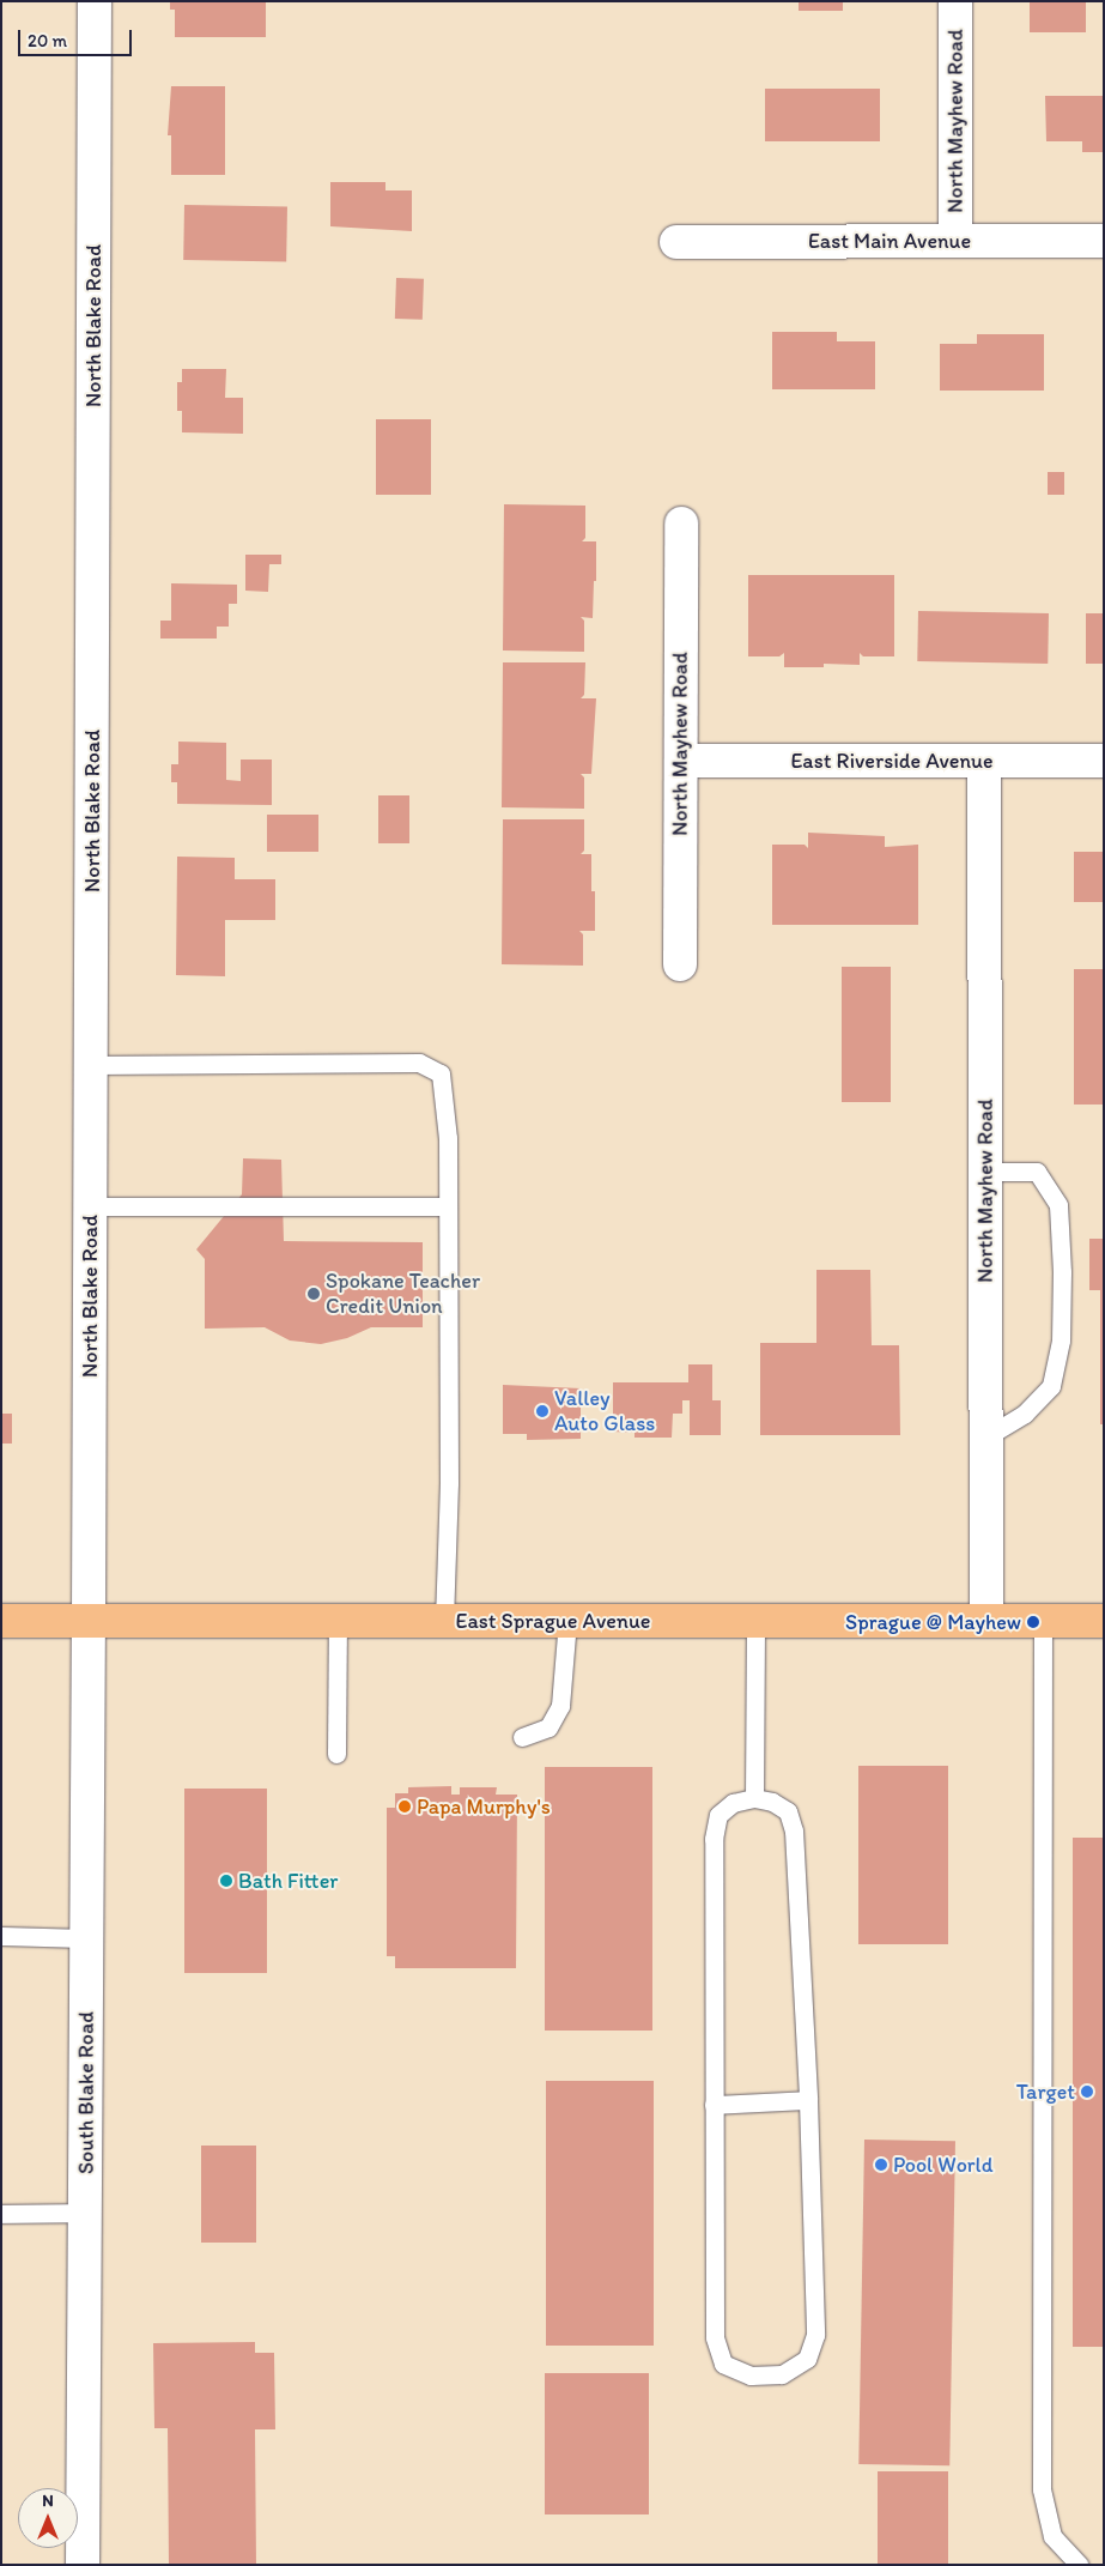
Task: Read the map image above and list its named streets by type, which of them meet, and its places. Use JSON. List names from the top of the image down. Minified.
{"streets":{"main road":["East Sprague Avenue"],"street":["North Mayhew Road","East Main Avenue","North Blake Road","East Riverside Avenue","South Blake Road"]},"crossings":[["North Mayhew Road","East Main Avenue"],["North Mayhew Road","East Riverside Avenue"],["North Mayhew Road","East Sprague Avenue"],["North Blake Road","East Sprague Avenue"],["North Blake Road","South Blake Road"],["East Sprague Avenue","South Blake Road"]],"places":["Spokane Teacher Credit Union","Valley Auto Glass","Sprague @ Mayhew","Papa Murphy's","Bath Fitter","Target","Pool World"],"scale_bar":"20 m","north":"top"}
